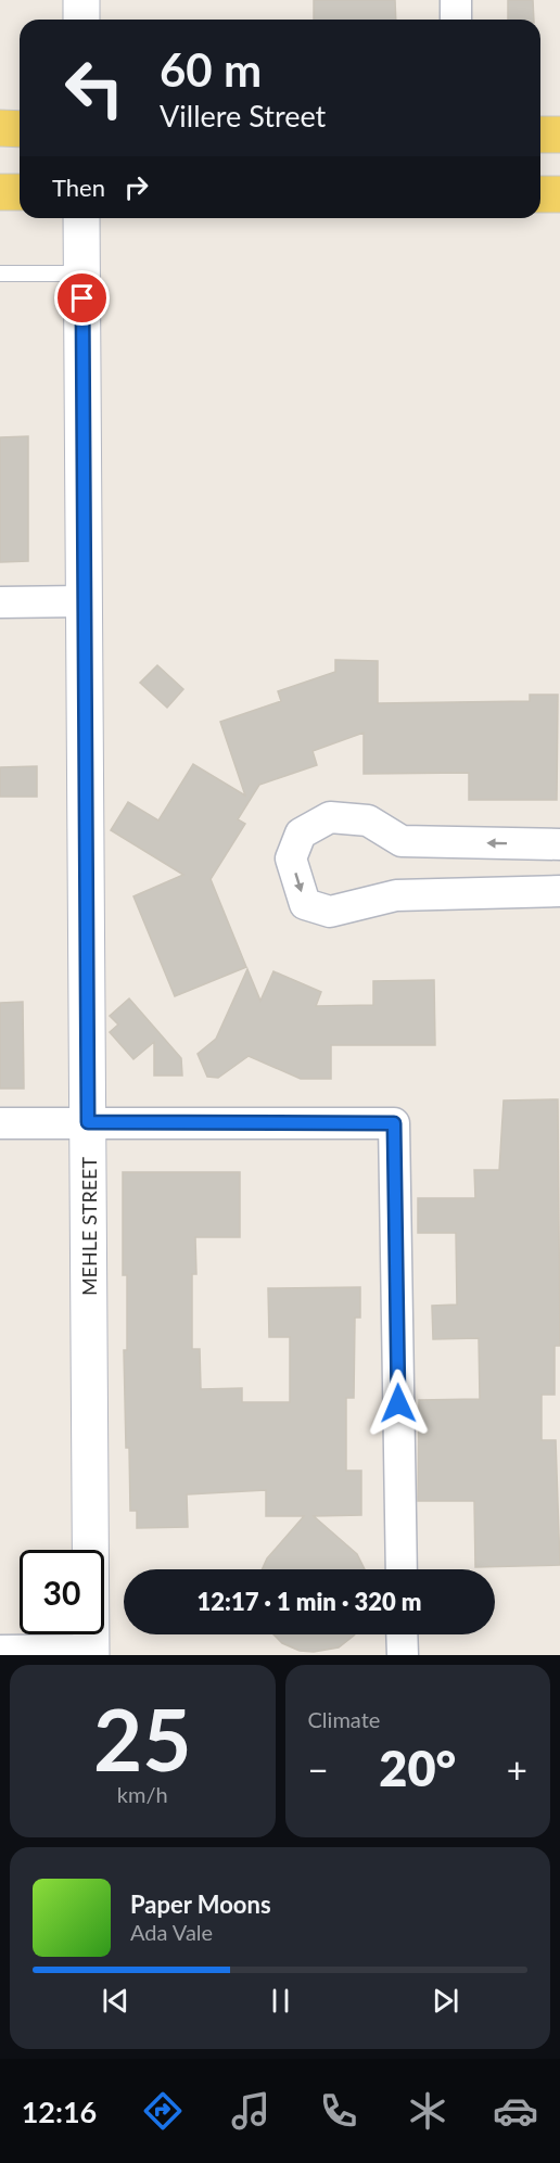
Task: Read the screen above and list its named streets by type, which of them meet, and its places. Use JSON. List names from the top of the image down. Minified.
{"streets":{"street":["MEHLE STREET"]},"page":{"turn":["60 m","Villere Street"],"then":"Then","limit":"30","trip":"12:17 · 1 min · 320 m","tile":[["25","km/h"],"Climate"],"heat":["−","20°","+"],"song":["Paper Moons","Ada Vale"],"tabs":"12:16"}}
